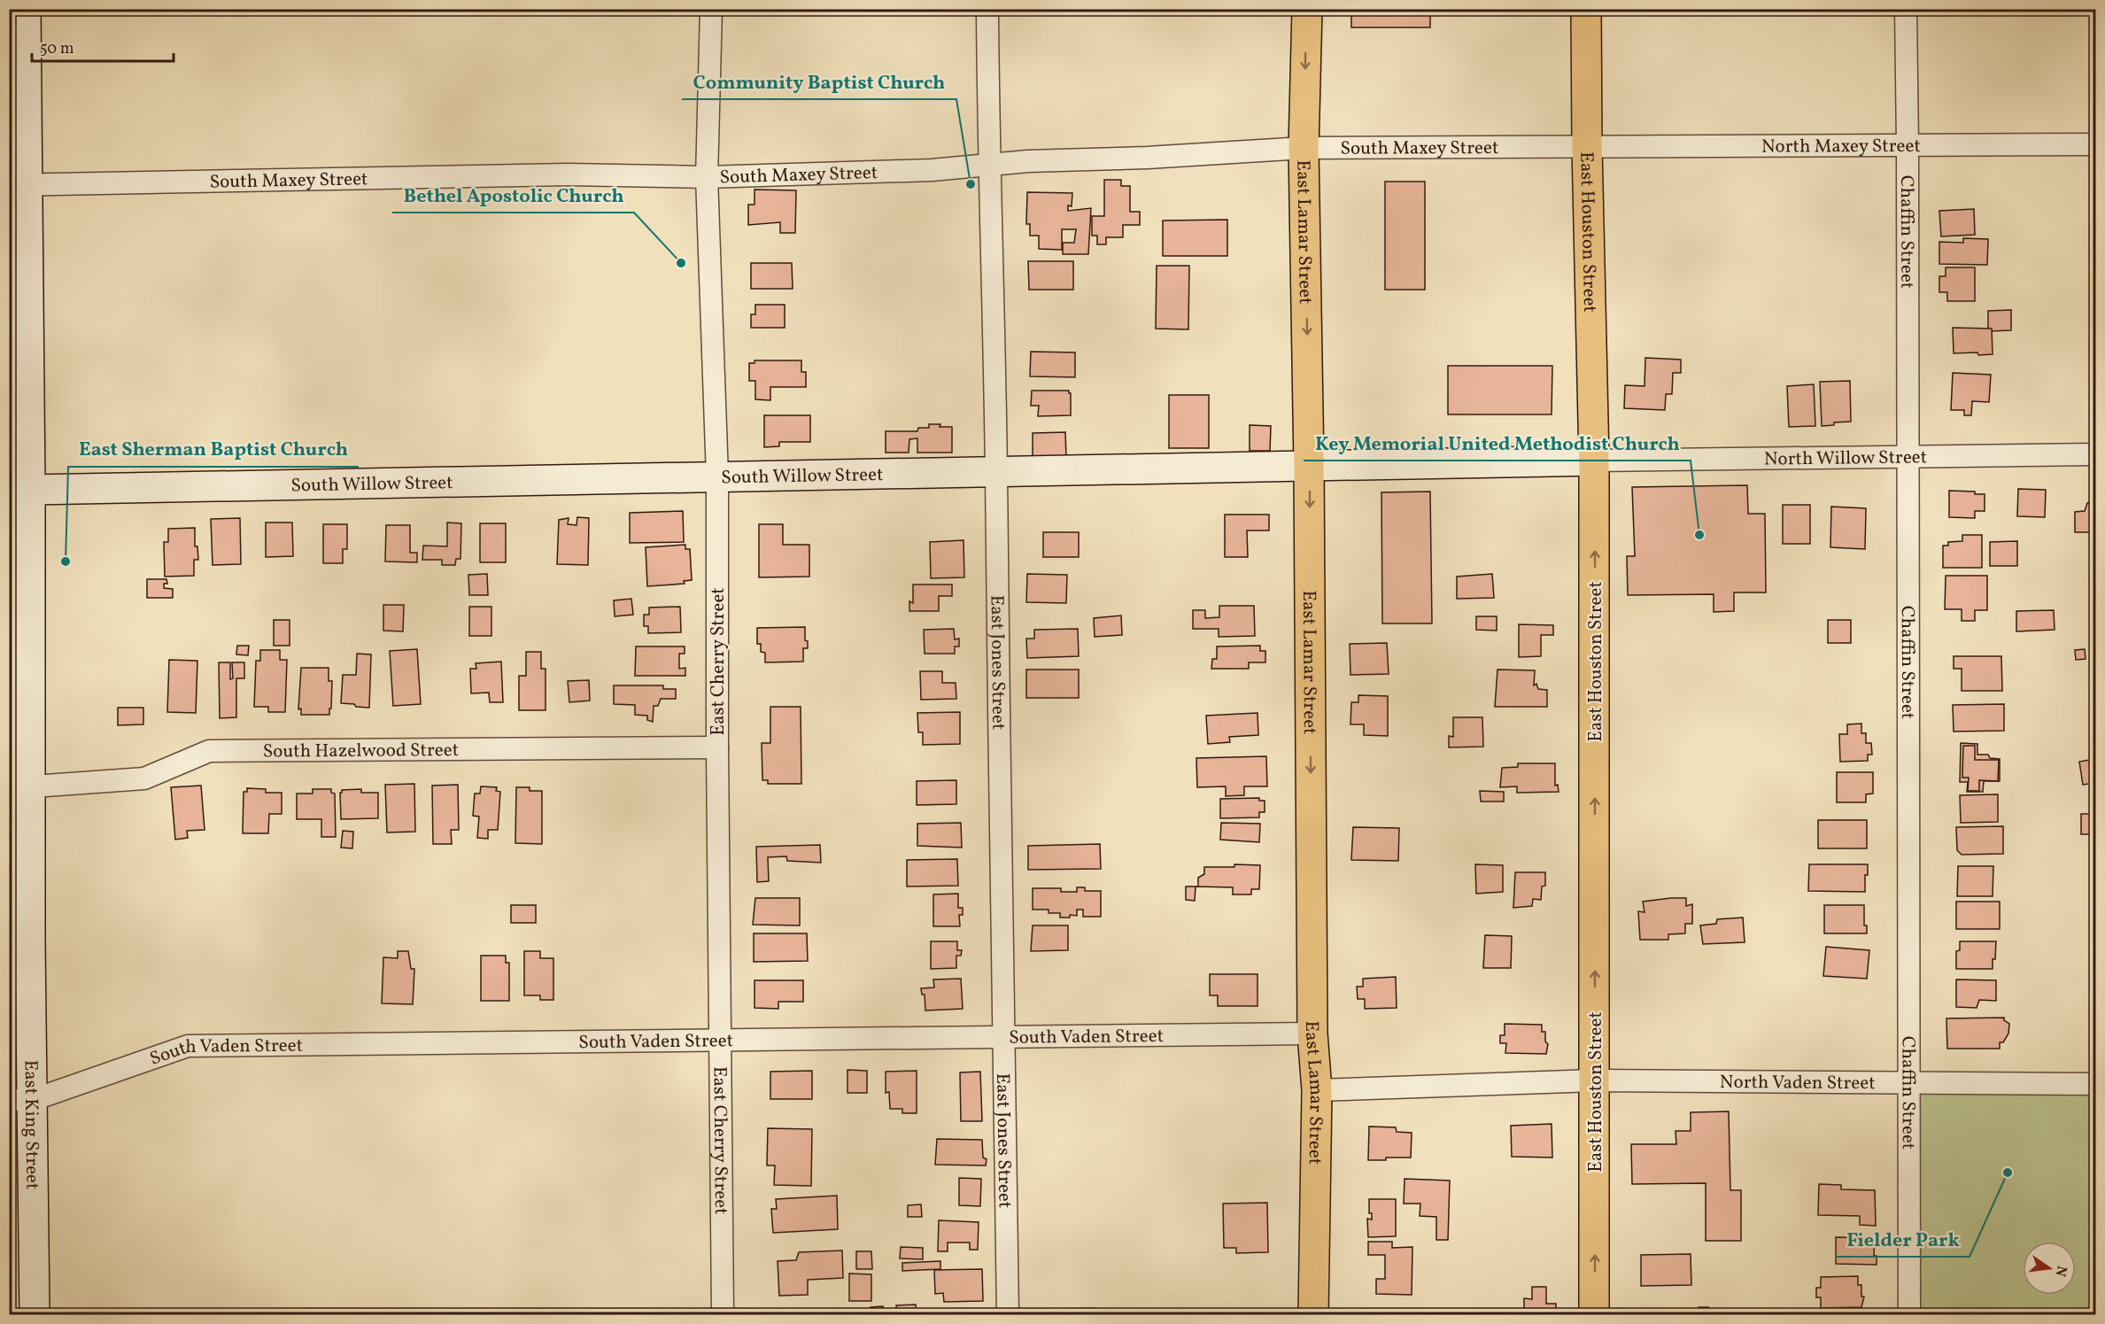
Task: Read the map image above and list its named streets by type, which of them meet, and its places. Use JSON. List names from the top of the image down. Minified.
{"streets":{"main road":["East Lamar Street","East Houston Street"],"street":["North Maxey Street","South Maxey Street","Chaffin Street","North Willow Street","South Willow Street","East Cherry Street","East Jones Street","South Hazelwood Street","South Vaden Street","North Vaden Street","East King Street"]},"crossings":[["North Maxey Street","South Maxey Street"],["North Maxey Street","Chaffin Street"],["North Maxey Street","East Houston Street"],["South Maxey Street","East Lamar Street"],["South Maxey Street","East Houston Street"],["South Maxey Street","East Cherry Street"],["South Maxey Street","East Jones Street"],["South Maxey Street","East King Street"],["Chaffin Street","North Willow Street"],["Chaffin Street","North Vaden Street"],["East Lamar Street","South Willow Street"],["East Lamar Street","South Vaden Street"],["East Houston Street","North Willow Street"],["East Houston Street","South Willow Street"],["East Houston Street","North Vaden Street"],["North Willow Street","South Willow Street"],["South Willow Street","East Cherry Street"],["South Willow Street","East Jones Street"],["South Willow Street","East King Street"],["East Cherry Street","South Hazelwood Street"],["East Cherry Street","South Vaden Street"],["East Jones Street","South Vaden Street"],["South Hazelwood Street","East King Street"],["South Vaden Street","East King Street"]],"one_way":["East Lamar Street","East Houston Street"],"places":["Community Baptist Church","Bethel Apostolic Church","Key Memorial United Methodist Church","East Sherman Baptist Church","Fielder Park"],"scale_bar":"50 m","north":"right"}
